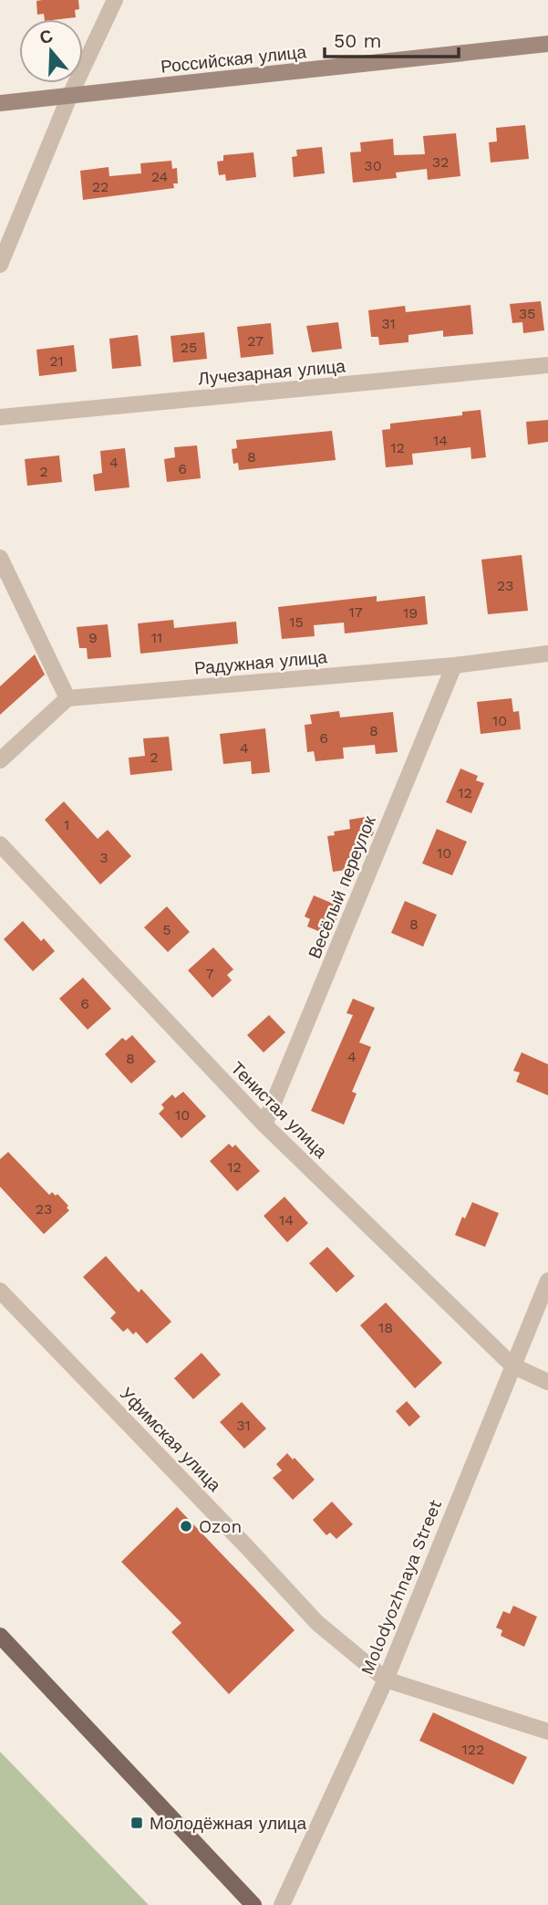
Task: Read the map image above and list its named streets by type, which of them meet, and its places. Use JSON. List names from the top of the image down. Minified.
{"streets":{"main road":["Российская улица"],"street":["Лучезарная улица","Радужная улица","Весёлый переулок","Тенистая улица","Уфимская улица","Molodyozhnaya Street"]},"crossings":[["Радужная улица","Весёлый переулок"],["Весёлый переулок","Тенистая улица"],["Тенистая улица","Molodyozhnaya Street"],["Уфимская улица","Molodyozhnaya Street"]],"places":{"other":["Ozon"],"transit":["Молодёжная улица"]},"house_numbers":["32","30","24","22","35","31","27","25","21","14","12","8","4","6","2","23","17","19","15","9","11","10","8","6","4","2","12","1","10","3","8","5","7","6","4","8","10","12","23","14","18","31","122"],"scale_bar":"50 m","north":"top"}
